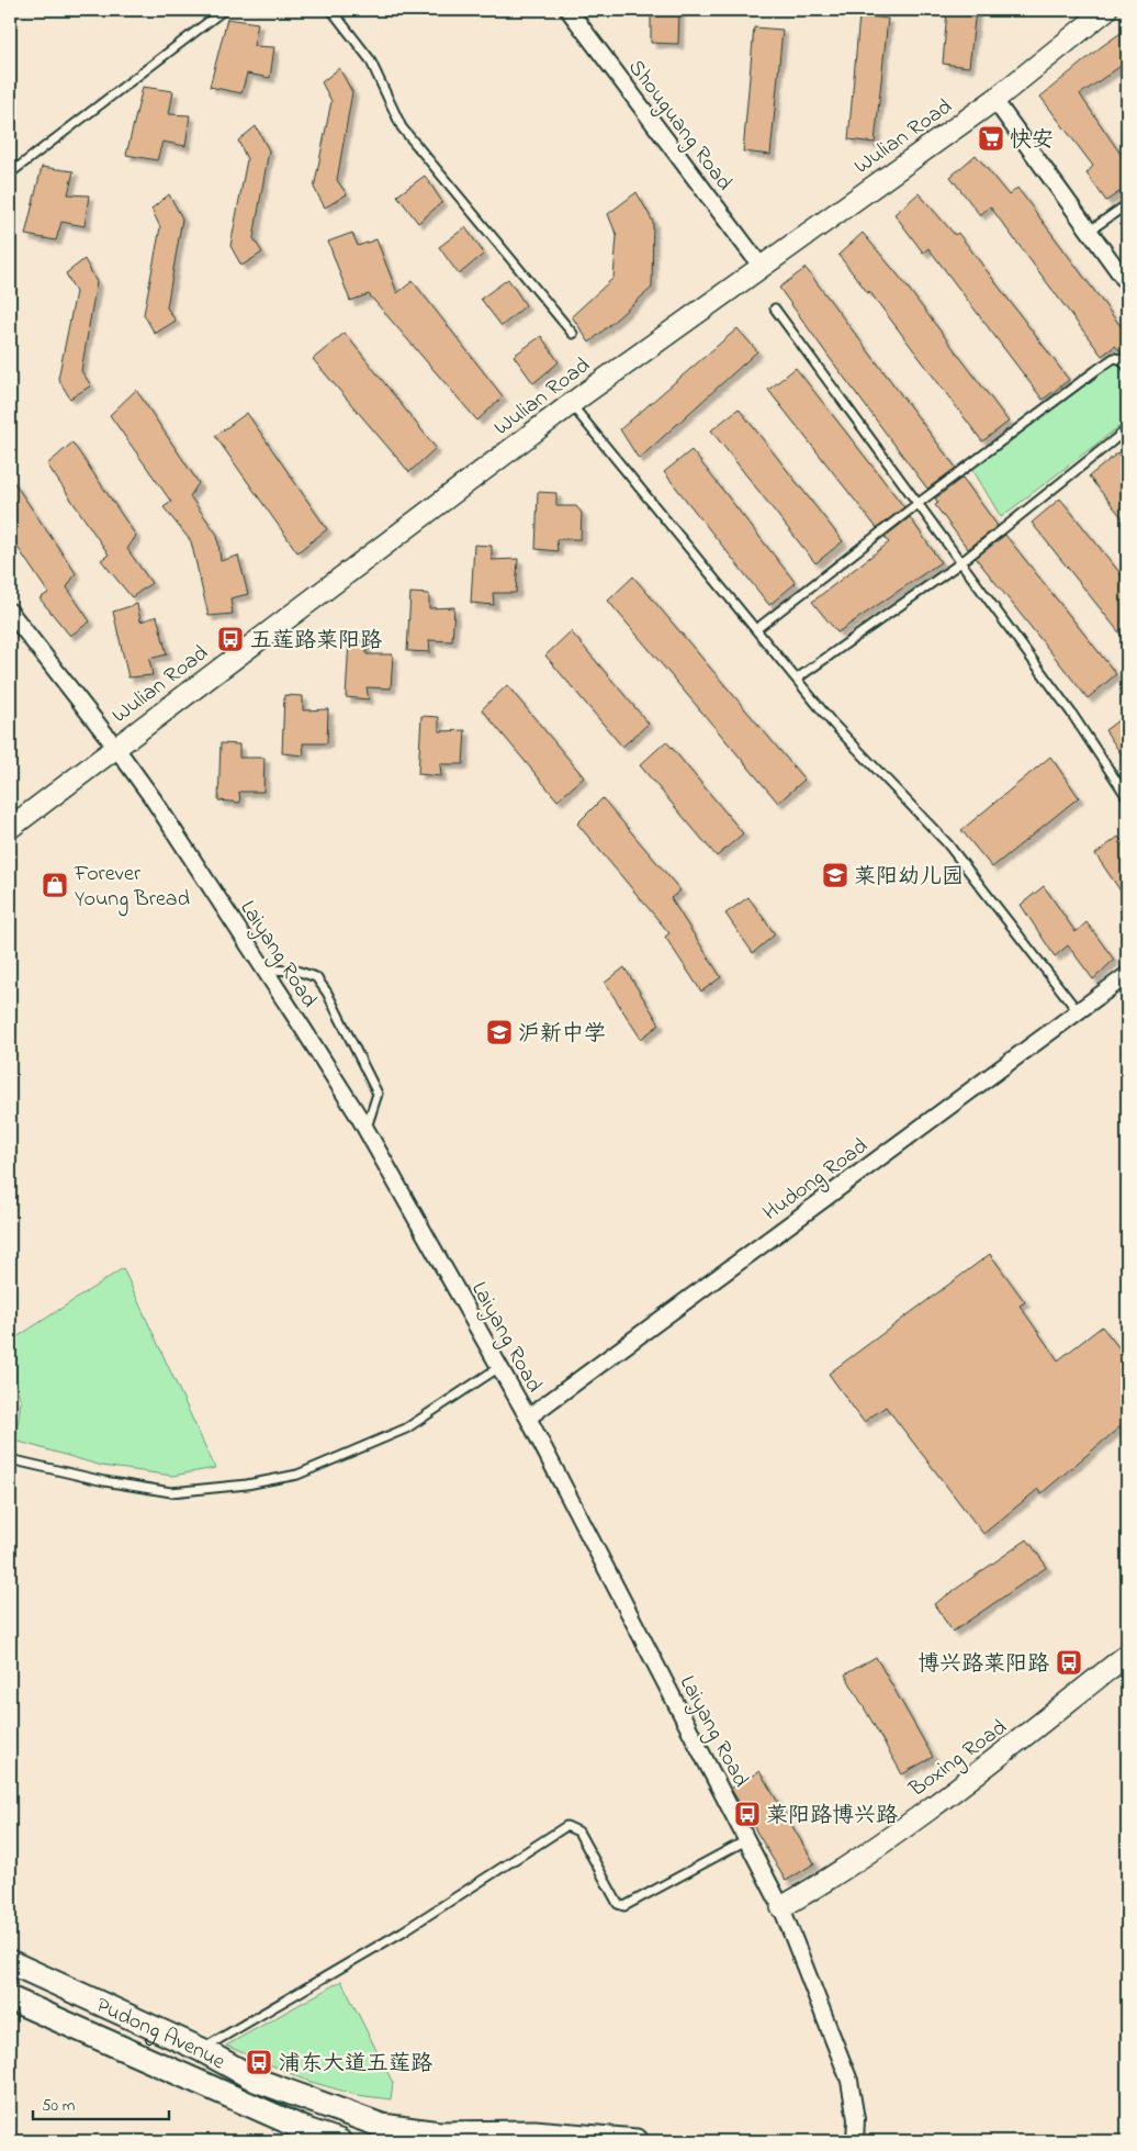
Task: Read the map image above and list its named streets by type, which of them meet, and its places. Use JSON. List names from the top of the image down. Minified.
{"streets":{"main road":["Pudong Avenue"],"street":["Shouguang Road","Wulian Road","Laiyang Road","Hudong Road","Boxing Road"]},"crossings":[["Shouguang Road","Wulian Road"],["Wulian Road","Laiyang Road"],["Laiyang Road","Hudong Road"],["Laiyang Road","Boxing Road"]],"places":{"supermarket":["快安"],"bus stop":["五莲路莱阳路","博兴路莱阳路","莱阳路博兴路","浦东大道五莲路"],"school or university":["莱阳幼儿园","沪新中学"],"shop":["Forever Young Bread"]},"scale_bar":"50 m"}
